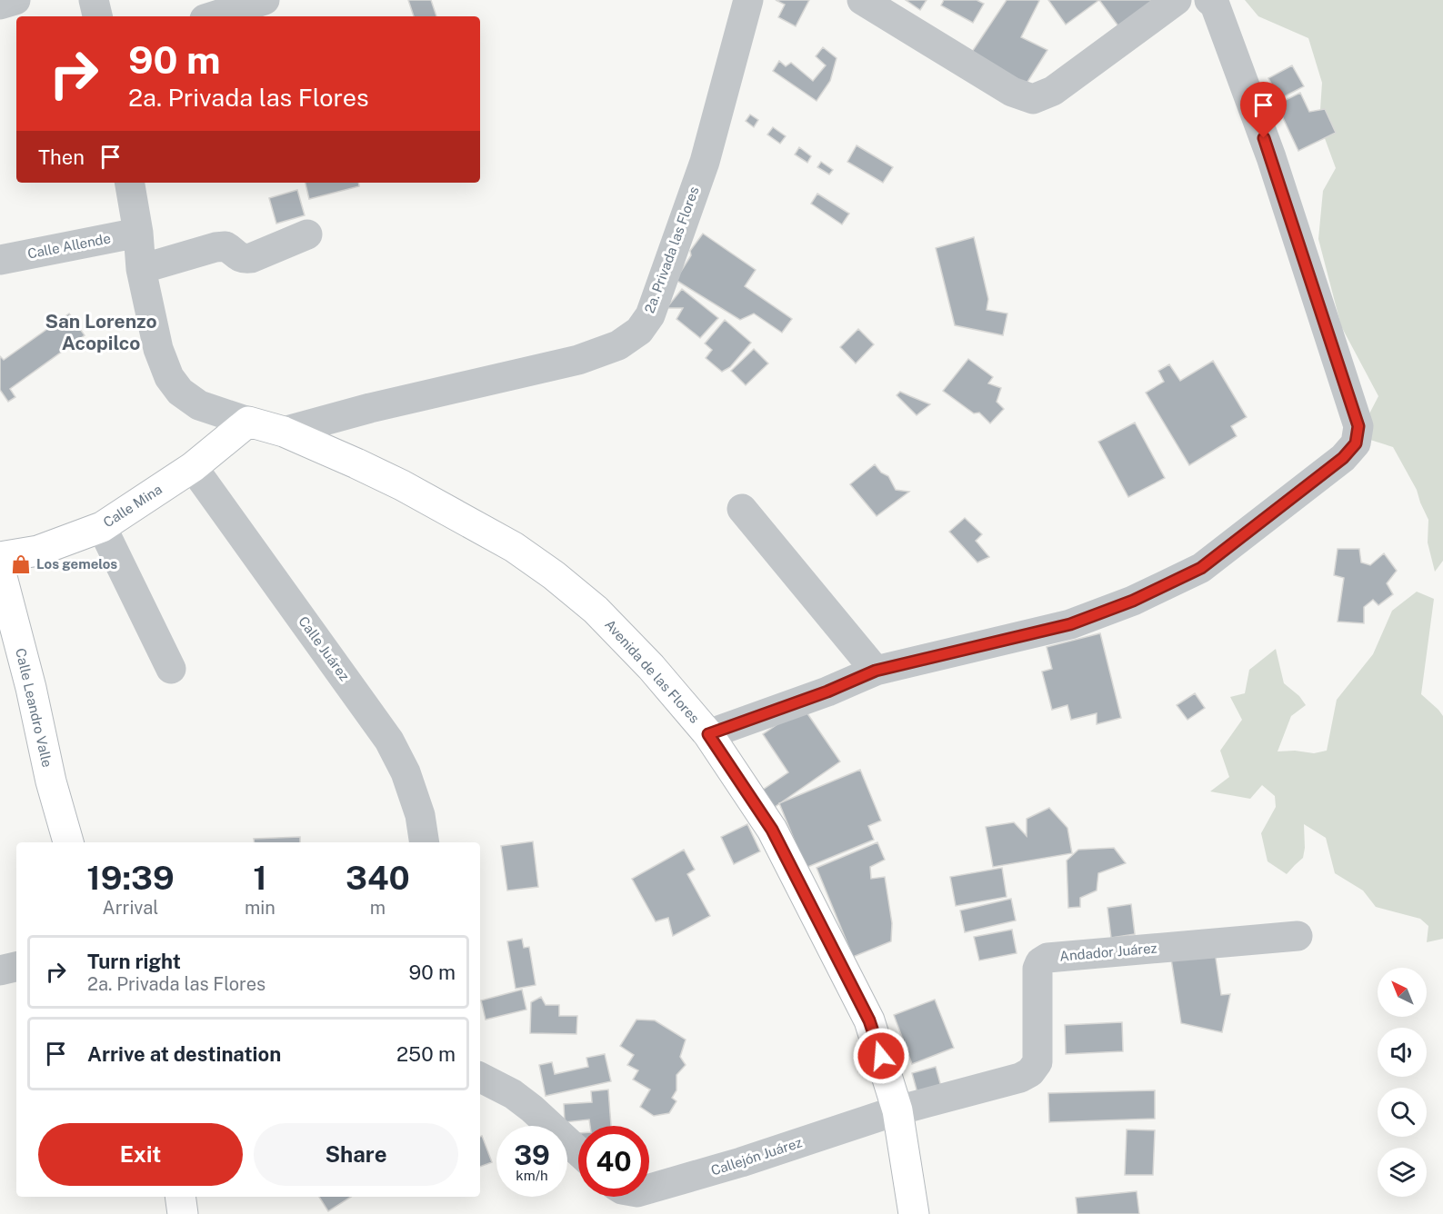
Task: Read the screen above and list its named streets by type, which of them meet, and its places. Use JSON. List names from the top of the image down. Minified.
{"streets":{"street":["Calle Allende","2a. Privada las Flores","Calle Mina","Calle Juárez","Avenida de las Flores","Calle Leandro Valle","Andador Juárez","Callejón Juárez"]},"crossings":[["2a. Privada las Flores","Avenida de las Flores"],["Calle Mina","Calle Juárez"],["Calle Mina","Avenida de las Flores"],["Avenida de las Flores","Andador Juárez"],["Avenida de las Flores","Callejón Juárez"],["Andador Juárez","Callejón Juárez"]],"districts":["San Lorenzo Acopilco"],"places":{"shop":["Los gemelos"]},"north":"top left","page":{"turn":["90 m","2a. Privada las Flores"],"then":"Then","eta":["19:39","Arrival","1","min","340","m"],"list":[{"name":"Turn right","note":"2a. Privada las Flores","value":"90 m"},{"name":"Arrive at destination","value":"250 m"}],"buttons":["Exit","Share"],"speed":"39 km/h","limit":"40"}}
